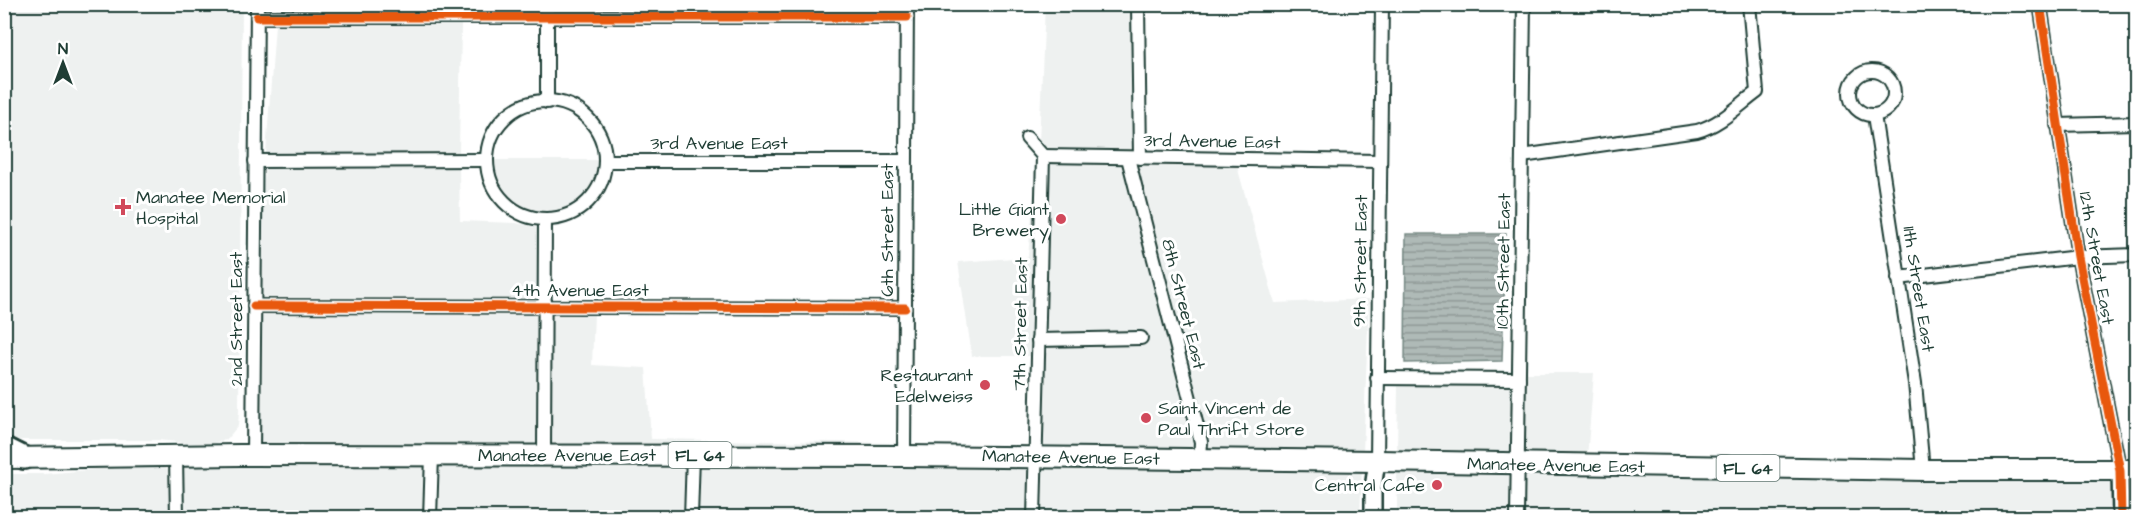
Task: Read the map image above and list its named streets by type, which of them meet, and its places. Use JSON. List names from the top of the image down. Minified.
{"streets":{"main road":["Manatee Avenue East","FL 64"],"street":["3rd Avenue East","6th Street East","12th Street East","9th Street East","10th Street East","11th Street East","4th Avenue East","8th Street East","2nd Street East","7th Street East"]},"crossings":[["3rd Avenue East","6th Street East"],["3rd Avenue East","9th Street East"],["3rd Avenue East","8th Street East"],["3rd Avenue East","7th Street East"],["6th Street East","4th Avenue East"],["6th Street East","Manatee Avenue East"],["12th Street East","Manatee Avenue East"],["9th Street East","Manatee Avenue East"],["10th Street East","Manatee Avenue East"],["11th Street East","Manatee Avenue East"],["4th Avenue East","2nd Street East"],["8th Street East","Manatee Avenue East"],["2nd Street East","Manatee Avenue East"],["7th Street East","Manatee Avenue East"]],"places":{"health":["Manatee Memorial Hospital"],"other":["Little Giant Brewery","Restaurant Edelweiss","Saint Vincent de Paul Thrift Store","Central Cafe"]},"north":"top"}
